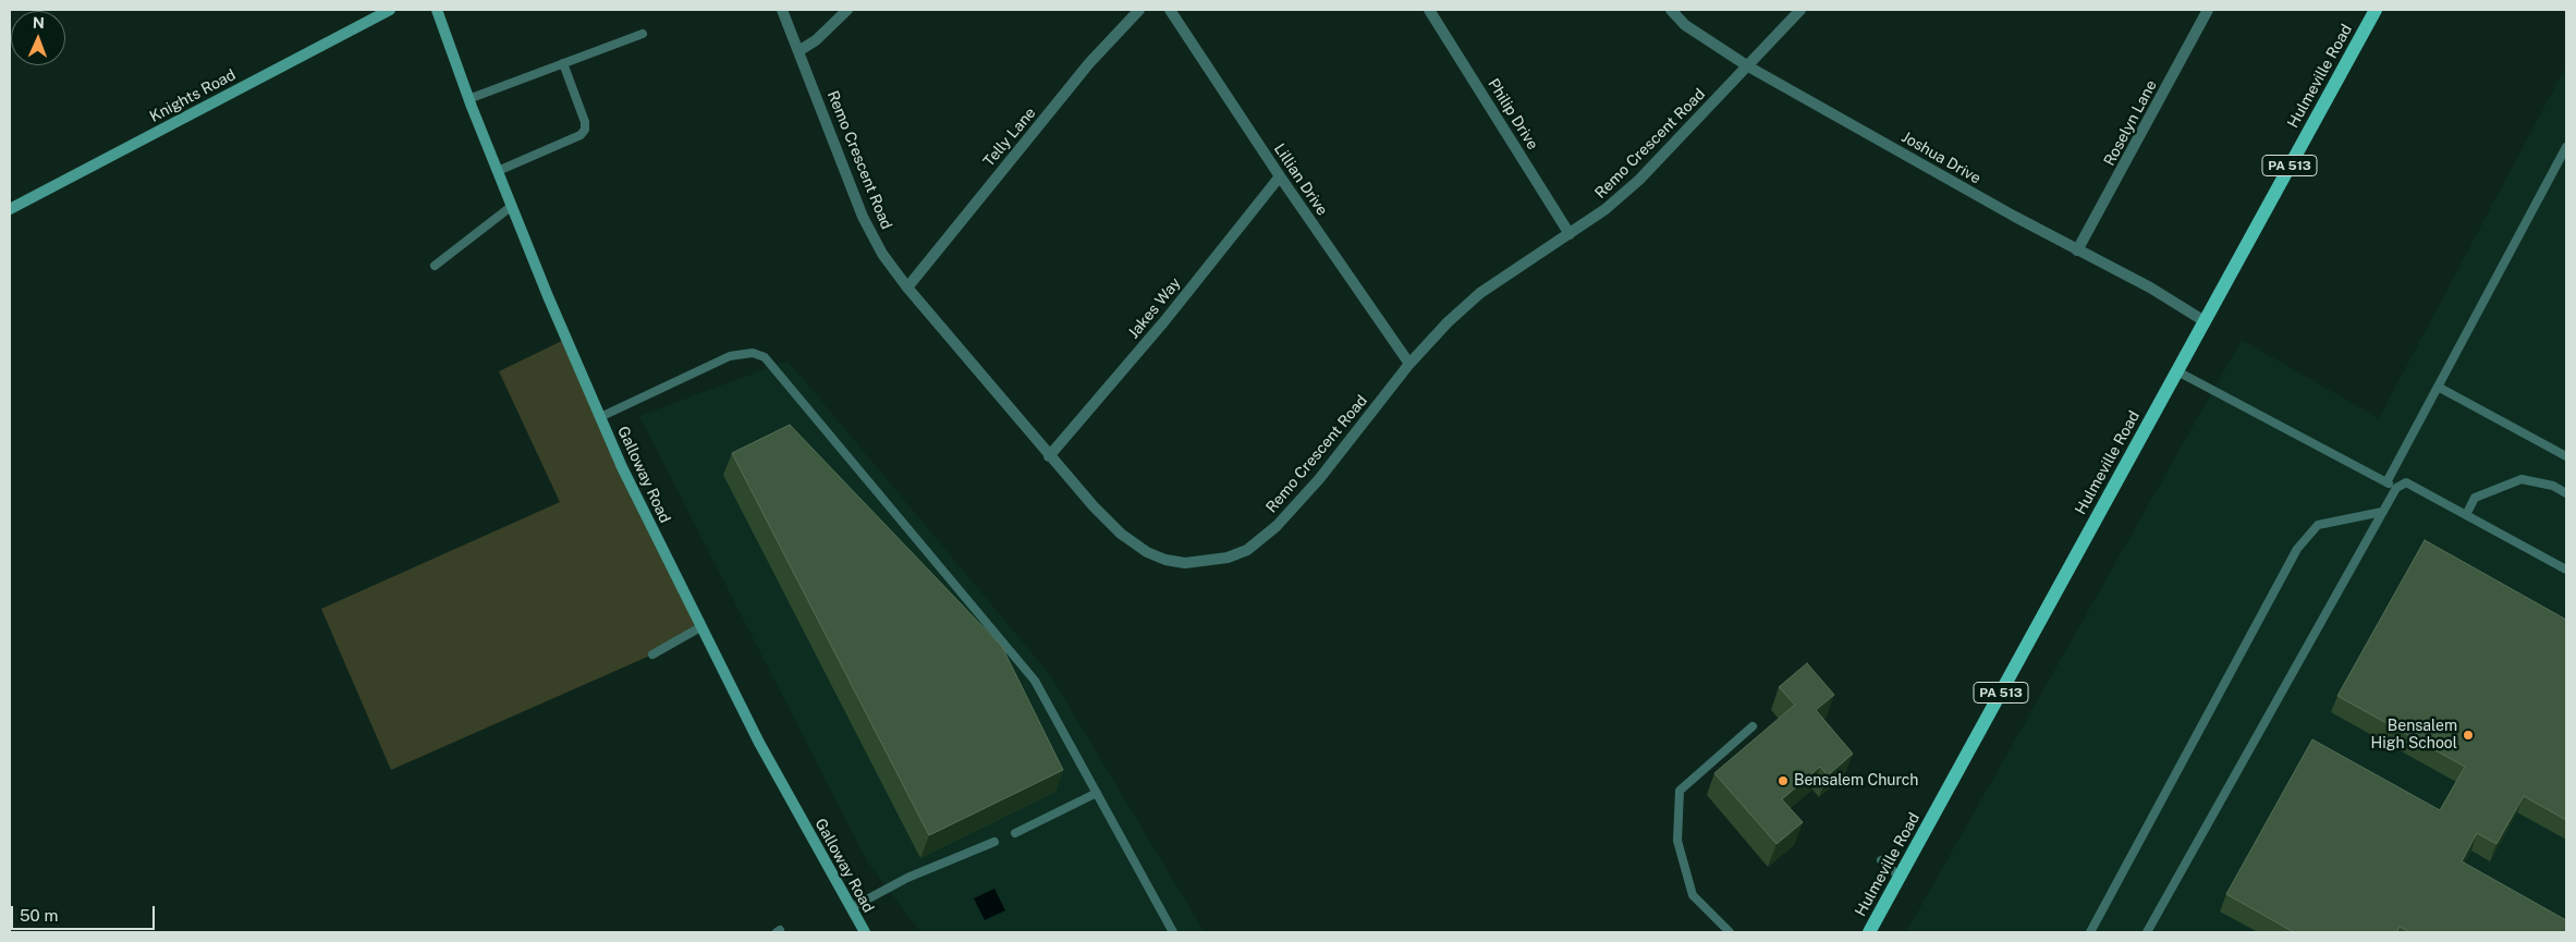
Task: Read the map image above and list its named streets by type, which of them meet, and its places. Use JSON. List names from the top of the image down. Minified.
{"streets":{"main road":["Hulmeville Road","Knights Road","PA 513","Galloway Road"],"street":["Philip Drive","Roselyn Lane","Telly Lane","Remo Crescent Road","Joshua Drive","Lillian Drive","Jakes Way"]},"crossings":[["Hulmeville Road","Joshua Drive"],["Philip Drive","Remo Crescent Road"],["Roselyn Lane","Joshua Drive"],["Telly Lane","Remo Crescent Road"],["Remo Crescent Road","Joshua Drive"],["Remo Crescent Road","Lillian Drive"],["Remo Crescent Road","Jakes Way"],["Lillian Drive","Jakes Way"]],"places":["Bensalem High School","Bensalem Church"],"scale_bar":"50 m","north":"top"}
